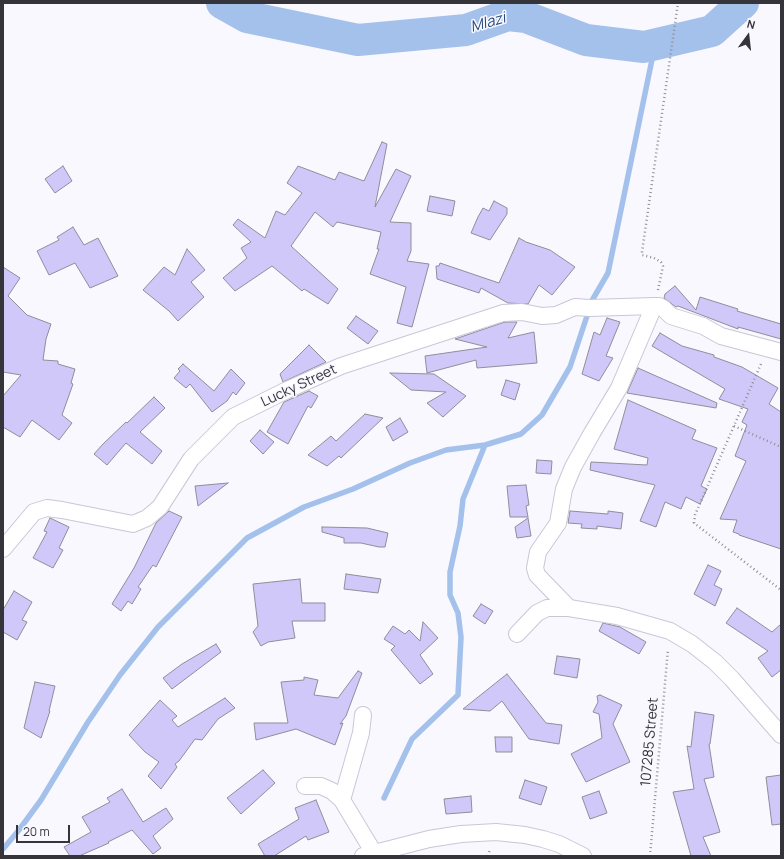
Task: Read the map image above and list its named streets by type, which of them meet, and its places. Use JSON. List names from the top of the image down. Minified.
{"streets":{"street":["Lucky Street"],"path":["107285 Street"]},"water":["Mlazi"],"scale_bar":"20 m","north":"top"}
